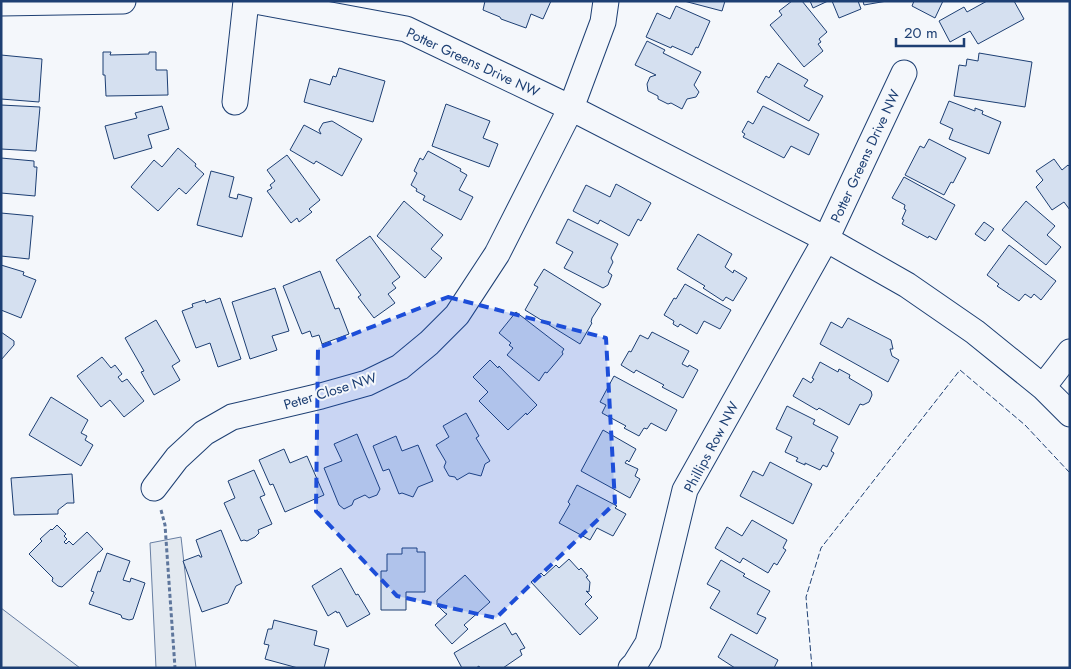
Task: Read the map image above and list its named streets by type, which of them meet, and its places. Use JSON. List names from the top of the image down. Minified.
{"streets":{"street":["Potter Greens Drive NW","Peter Close NW","Phillips Row NW"]},"crossings":[["Potter Greens Drive NW","Peter Close NW"],["Potter Greens Drive NW","Phillips Row NW"]],"scale_bar":"20 m"}
